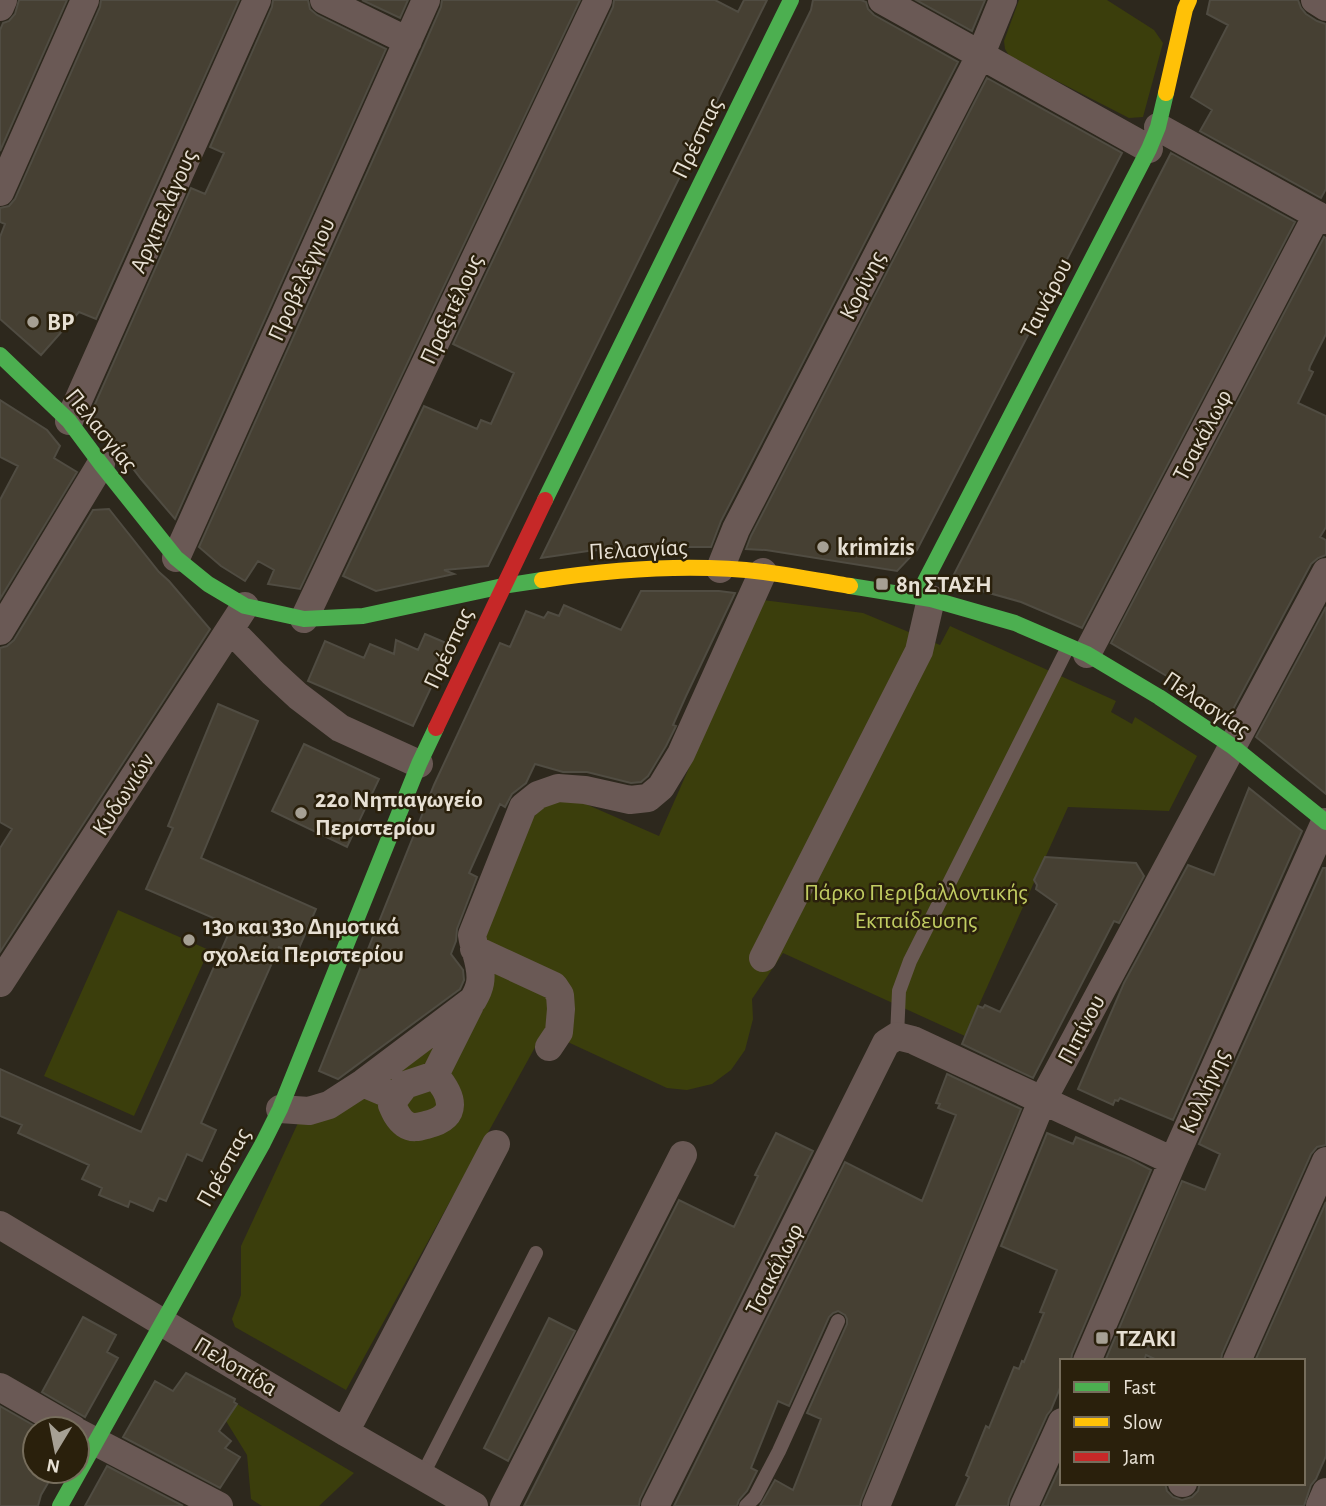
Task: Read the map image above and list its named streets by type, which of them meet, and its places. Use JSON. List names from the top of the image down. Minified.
{"streets":{"street":["Πρέσπας","Αρχιπελάγους","Προβελέγγιου","Κορίνης","Ταινάρου","Πραξιτέλους","Πελασγίας","Τσακάλωφ","Κυδωνιών","Πιπίνου","Κυλλήνης","Πελοπίδα"]},"crossings":[["Πρέσπας","Πελασγίας"],["Πρέσπας","Πελοπίδα"],["Αρχιπελάγους","Πελασγίας"],["Προβελέγγιου","Πελασγίας"],["Κορίνης","Πελασγίας"],["Ταινάρου","Πελασγίας"],["Πραξιτέλους","Πελασγίας"],["Πελασγίας","Τσακάλωφ"],["Πελασγίας","Κυδωνιών"],["Πελασγίας","Πιπίνου"],["Πελασγίας","Κυλλήνης"]],"parks":["Πάρκο Περιβαλλοντικής Εκπαίδευσης"],"places":{"other":["BP","krimizis","22ο Νηπιαγωγείο Περιστερίου","13ο και 33ο Δημοτικά σχολεία Περιστερίου"],"transit":["8η ΣΤΑΣΗ","ΤΖΑΚΙ"]},"legend":["Fast","Slow","Jam"],"north":"bottom"}
